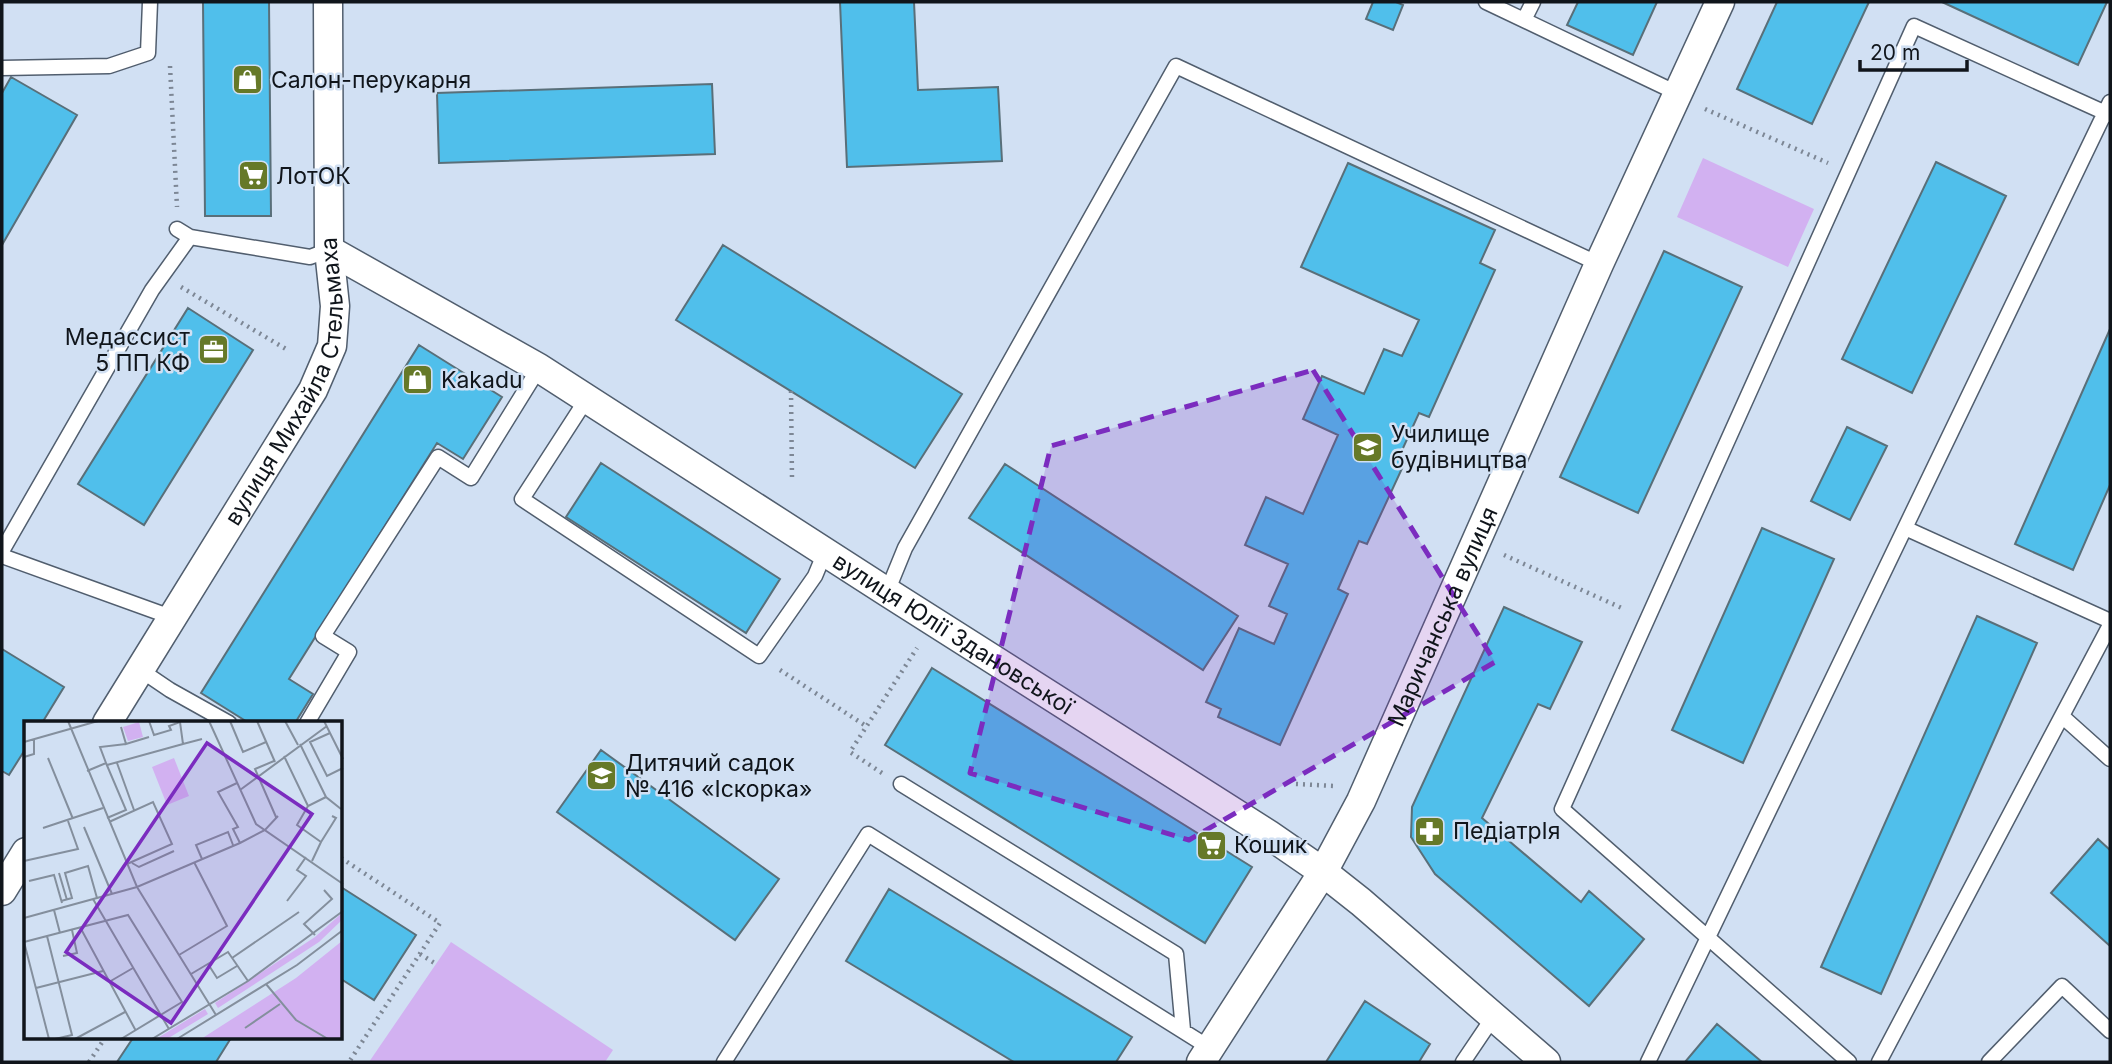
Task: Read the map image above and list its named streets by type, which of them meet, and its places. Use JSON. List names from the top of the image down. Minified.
{"streets":{"street":["вулиця Михайла Стельмаха","Маричанська вулиця","вулиця Юлії Здановської"]},"crossings":[["вулиця Михайла Стельмаха","вулиця Юлії Здановської"],["Маричанська вулиця","вулиця Юлії Здановської"]],"places":{"shop":["Салон-перукарня","Kakadu"],"supermarket":["ЛотОК","Кошик"],"office":["Медассист 5 ПП КФ"],"school or university":["Училище будівництва","Дитячий садок № 416 «Іскорка»"],"pharmacy":["ПедіатрІя"]},"scale_bar":"20 m"}
